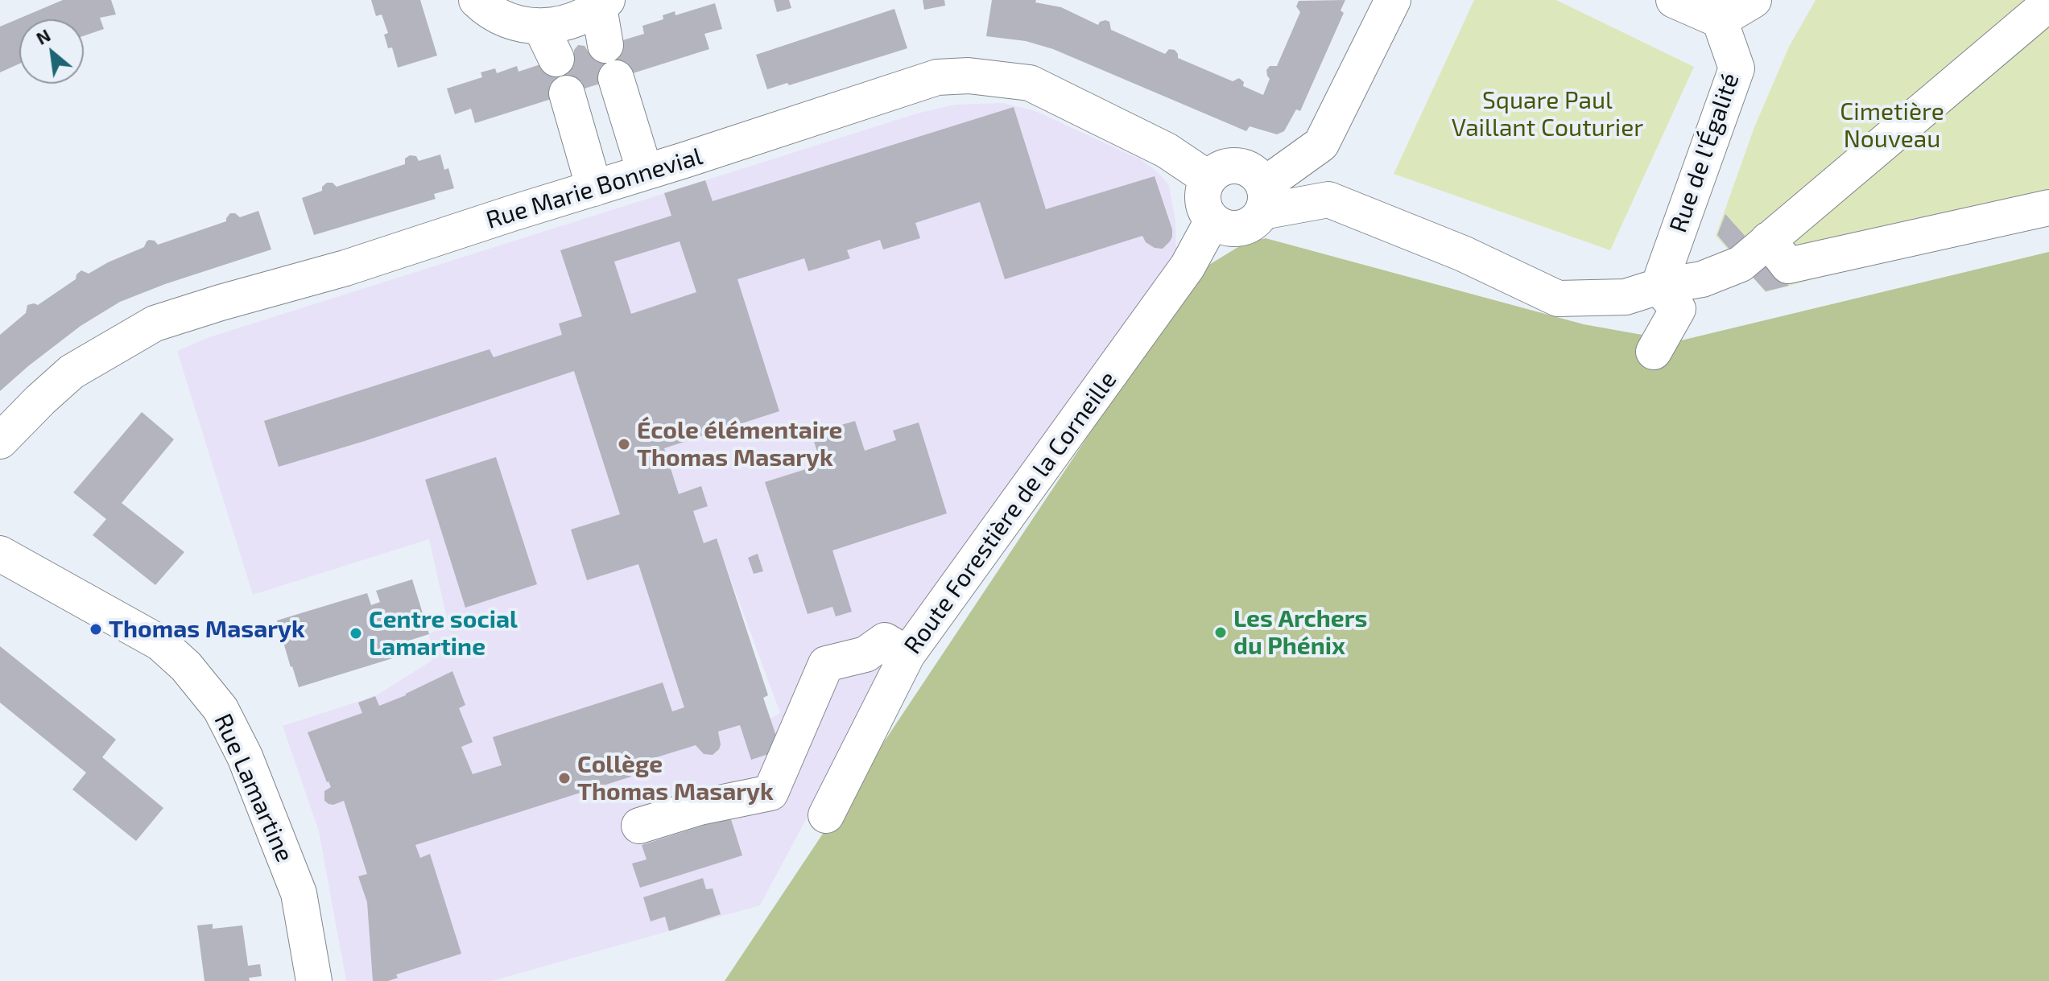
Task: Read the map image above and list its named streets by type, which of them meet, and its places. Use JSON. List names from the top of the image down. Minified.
{"streets":{"street":["Rue de l'Égalité","Rue Marie Bonnevial","Route Forestière de la Corneille","Rue Lamartine"]},"crossings":[["Rue Marie Bonnevial","Route Forestière de la Corneille"]],"parks":["Square Paul Vaillant Couturier","Cimetière Nouveau"],"places":["École élémentaire Thomas Masaryk","Thomas Masaryk","Les Archers du Phénix","Centre social Lamartine","Collège Thomas Masaryk"],"north":"top left"}
